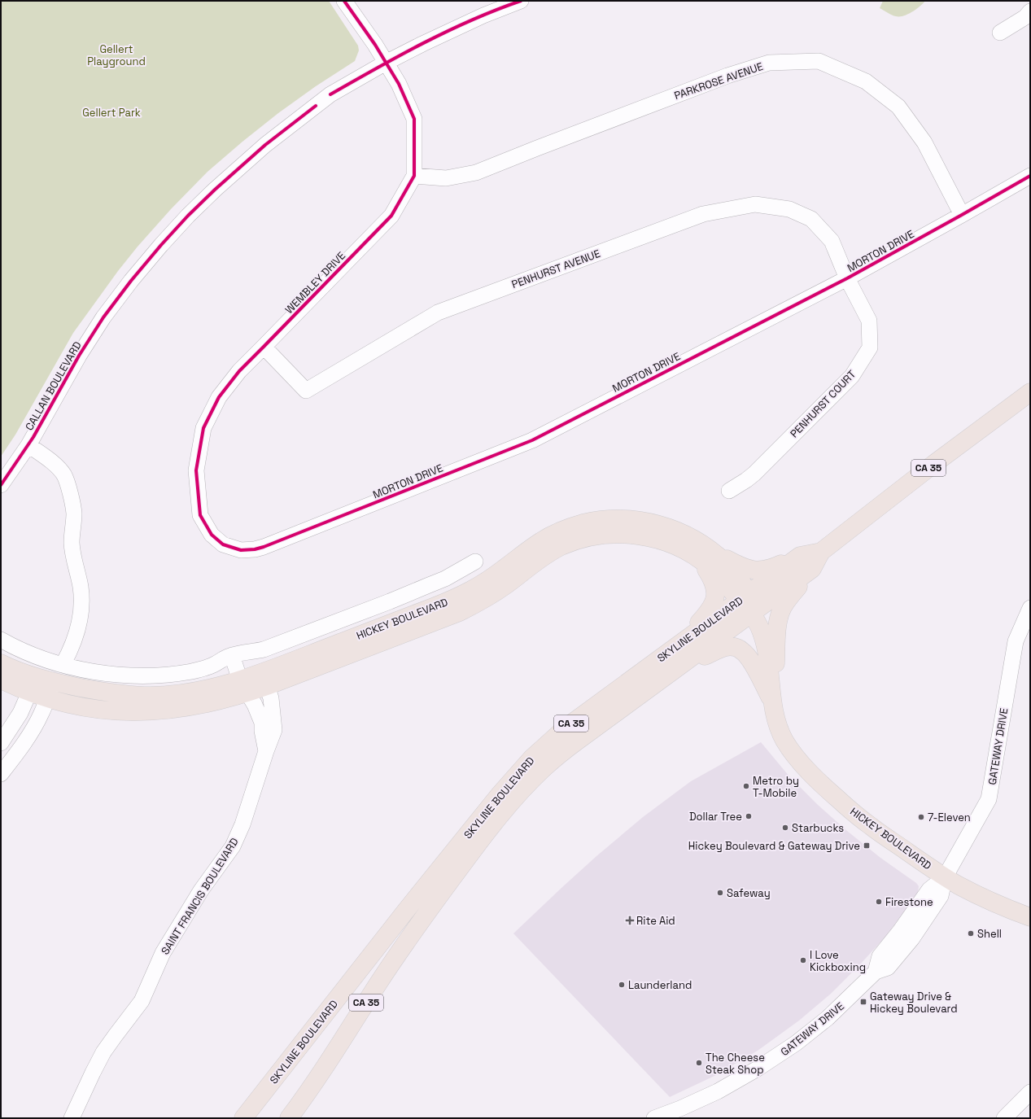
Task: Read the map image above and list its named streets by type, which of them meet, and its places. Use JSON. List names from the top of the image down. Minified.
{"streets":{"main road":["CA 35","HICKEY BOULEVARD","SKYLINE BOULEVARD"],"street":["PARKROSE AVENUE","MORTON DRIVE","PENHURST AVENUE","WEMBLEY DRIVE","CALLAN BOULEVARD","PENHURST COURT","GATEWAY DRIVE","SAINT FRANCIS BOULEVARD"]},"crossings":[["PARKROSE AVENUE","MORTON DRIVE"],["PARKROSE AVENUE","WEMBLEY DRIVE"],["MORTON DRIVE","PENHURST AVENUE"],["MORTON DRIVE","WEMBLEY DRIVE"],["MORTON DRIVE","PENHURST COURT"],["PENHURST AVENUE","WEMBLEY DRIVE"],["PENHURST AVENUE","PENHURST COURT"],["WEMBLEY DRIVE","CALLAN BOULEVARD"],["HICKEY BOULEVARD","SKYLINE BOULEVARD"],["HICKEY BOULEVARD","GATEWAY DRIVE"],["HICKEY BOULEVARD","SAINT FRANCIS BOULEVARD"]],"parks":["Gellert Playground","Gellert Park"],"places":{"other":["Metro by T-Mobile","Dollar Tree","7-Eleven","Starbucks","Safeway","Firestone","Shell","I Love Kickboxing","Launderland","The Cheese Steak Shop"],"transit":["Hickey Boulevard & Gateway Drive","Gateway Drive & Hickey Boulevard"],"health":["Rite Aid"]}}
